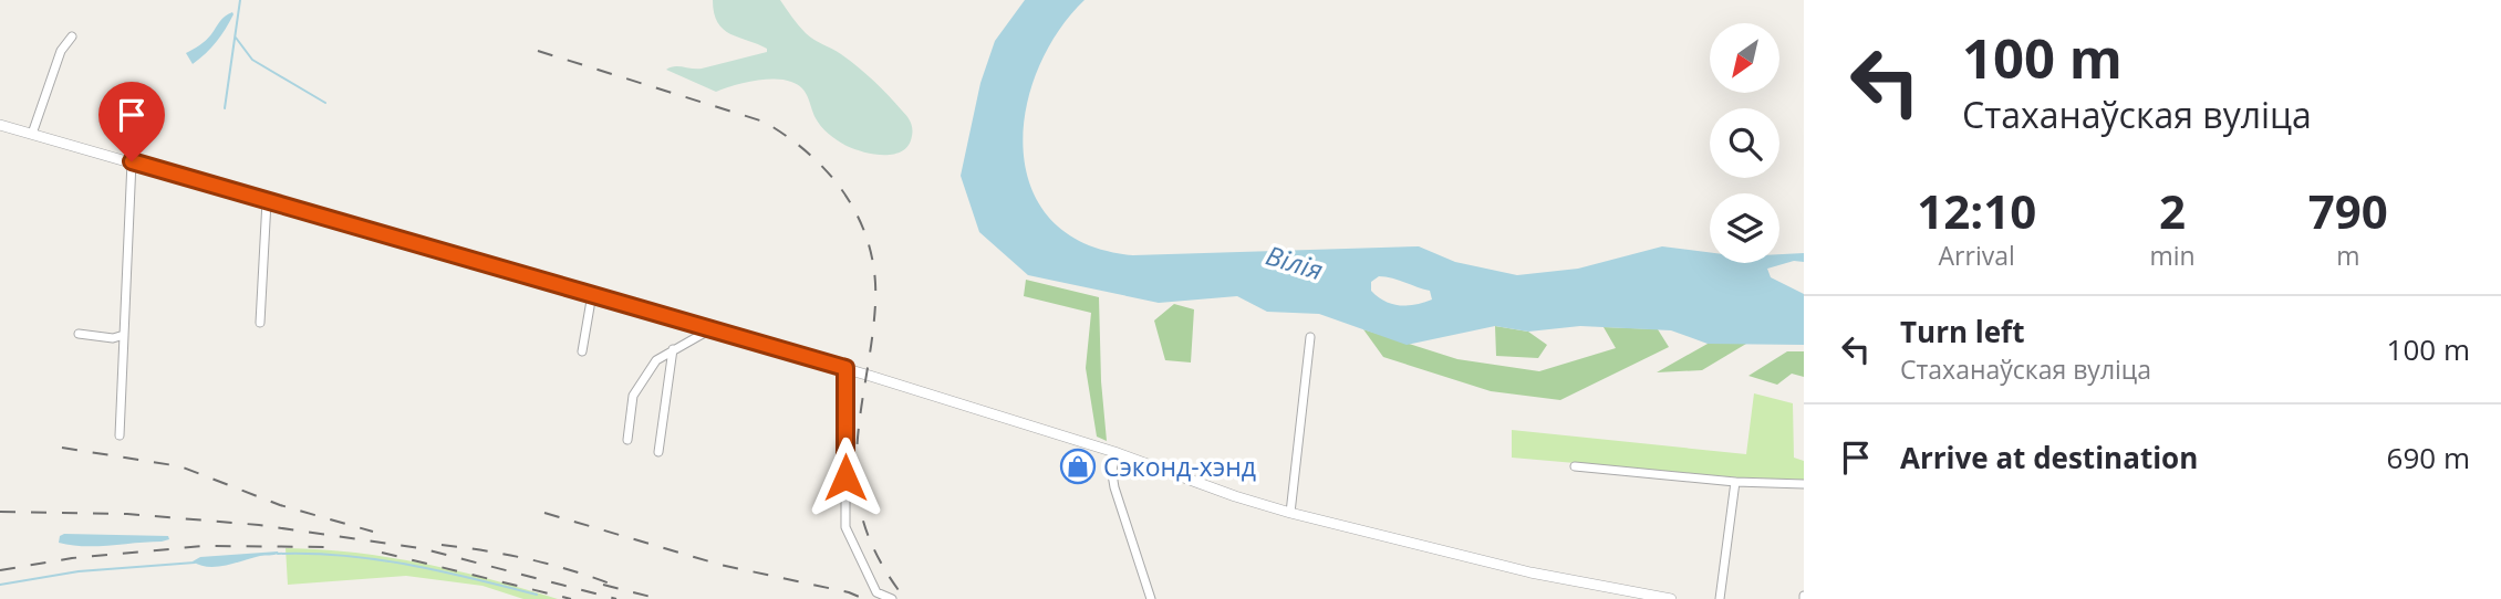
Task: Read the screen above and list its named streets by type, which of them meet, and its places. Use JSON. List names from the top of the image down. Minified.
{"water":["Вілія"],"places":{"shop":["Сэконд-хэнд"]},"north":"bottom left","page":{"turn":["100 m","Стаханаўская вуліца"],"eta":["12:10","Arrival","2","min","790","m"],"list":[{"name":"Turn left","note":"Стаханаўская вуліца","value":"100 m"},{"name":"Arrive at destination","value":"690 m"}]}}
